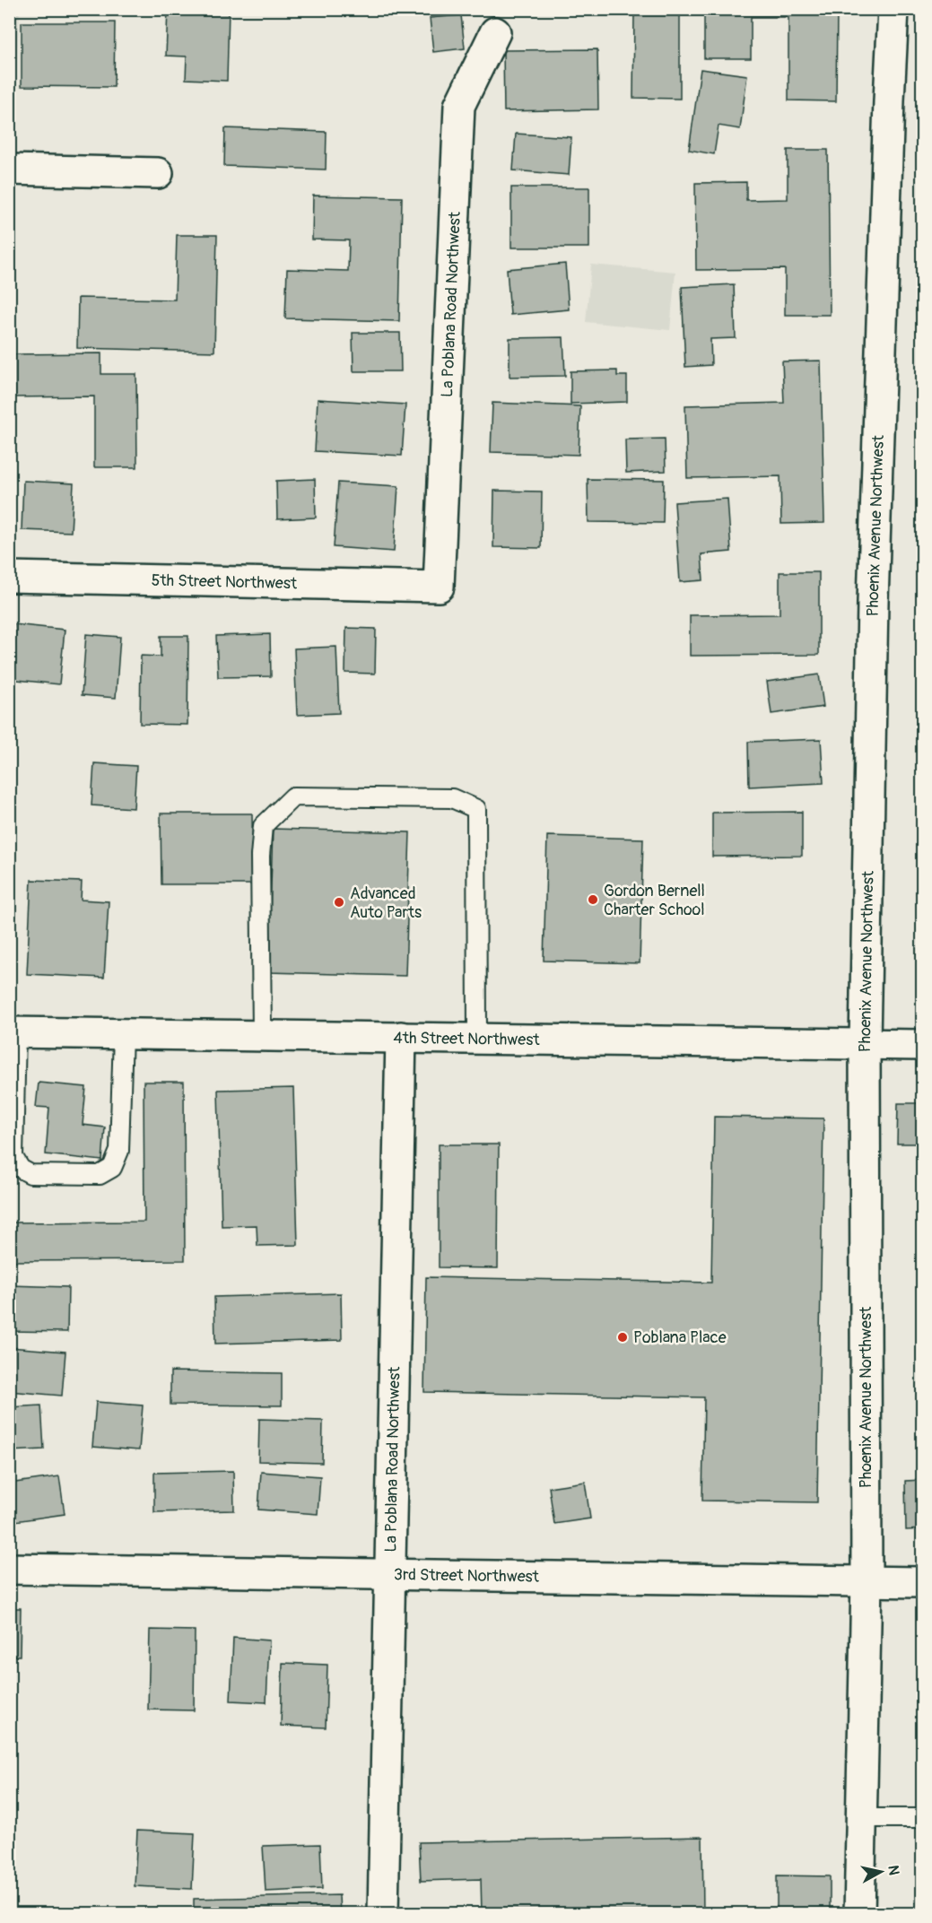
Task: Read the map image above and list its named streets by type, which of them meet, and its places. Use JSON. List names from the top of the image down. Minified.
{"streets":{"street":["La Poblana Road Northwest","Phoenix Avenue Northwest","5th Street Northwest","4th Street Northwest","3rd Street Northwest"]},"crossings":[["La Poblana Road Northwest","5th Street Northwest"],["La Poblana Road Northwest","4th Street Northwest"],["La Poblana Road Northwest","3rd Street Northwest"],["Phoenix Avenue Northwest","4th Street Northwest"],["Phoenix Avenue Northwest","3rd Street Northwest"]],"places":["Gordon Bernell Charter School","Advanced Auto Parts","Poblana Place"],"north":"right"}
